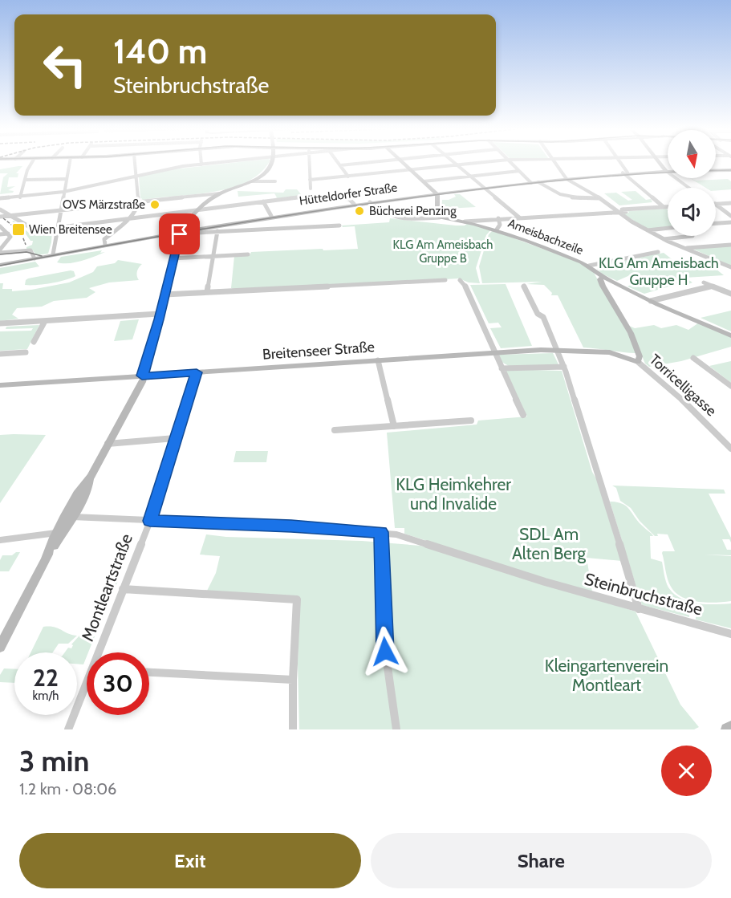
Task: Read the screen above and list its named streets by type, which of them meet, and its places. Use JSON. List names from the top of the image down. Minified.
{"streets":{"main road":["Hütteldorfer Straße","Ameisbachzeile","Breitenseer Straße","Torricelligasse"],"street":["Montleartstraße","Steinbruchstraße"]},"crossings":[["Hütteldorfer Straße","Ameisbachzeile"],["Ameisbachzeile","Torricelligasse"],["Breitenseer Straße","Torricelligasse"],["Breitenseer Straße","Montleartstraße"],["Montleartstraße","Steinbruchstraße"]],"parks":["KLG Am Ameisbach Gruppe B","KLG Am Ameisbach Gruppe H","KLG Heimkehrer und Invalide","SDL Am Alten Berg","Kleingartenverein Montleart"],"places":{"other":["OVS Märzstraße","Bücherei Penzing"],"transit":["Wien Breitensee"]},"north":"bottom","page":{"turn":["140 m","Steinbruchstraße"],"speed":"22 km/h","limit":"30","heading":["3 min","1.2 km · 08:06"],"buttons":["Exit","Share"]}}
